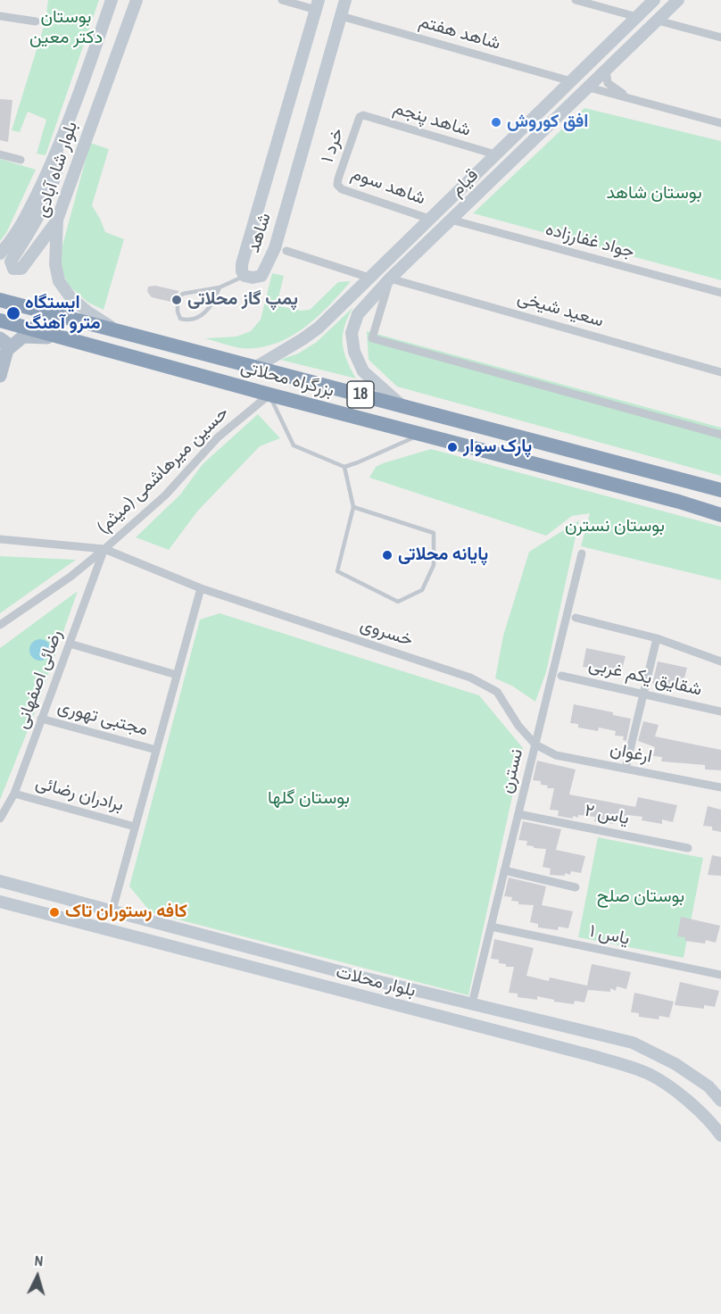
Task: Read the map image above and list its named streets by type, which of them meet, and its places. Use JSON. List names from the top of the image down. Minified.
{"streets":{"highway":["بزرگراه محلاتی","18"],"main road":["بلوار شاه آبادی","قیام","شاهد","بلوار محلات"],"street":["شاهد هفتم","شاهد پنجم","خرد ۱","شاهد سوم","جواد غفارزاده","سعید شیخی","حسین میرهاشمی (میثم)","خسروی","شقایق یکم غربی","رضائی اصفهانی","مجتبی تهوری","ارغوان","نسترن","برادران رضائی","یاس ۲","یاس ۱"]},"crossings":[["شاهد هفتم","قیام"],["شاهد هفتم","شاهد"],["شاهد پنجم","خرد ۱"],["شاهد پنجم","قیام"],["خرد ۱","شاهد سوم"],["بلوار شاه آبادی","بزرگراه محلاتی"],["قیام","شاهد سوم"],["قیام","جواد غفارزاده"],["قیام","سعید شیخی"],["قیام","بزرگراه محلاتی"],["بزرگراه محلاتی","حسین میرهاشمی (میثم)"],["حسین میرهاشمی (میثم)","خسروی"],["حسین میرهاشمی (میثم)","رضائی اصفهانی"],["خسروی","رضائی اصفهانی"],["خسروی","ارغوان"],["خسروی","نسترن"],["رضائی اصفهانی","مجتبی تهوری"],["رضائی اصفهانی","برادران رضائی"],["ارغوان","نسترن"],["نسترن","یاس ۲"],["نسترن","یاس ۱"]],"parks":["بوستان دکتر معین","بوستان شاهد","بوستان نسترن","بوستان گلها","بوستان صلح"],"places":["افق کوروش","پمپ گاز محلاتی","ایستگاه مترو آهنگ","پارک سوار","پایانه محلاتی","کافه رستوران تاک"],"north":"top"}
